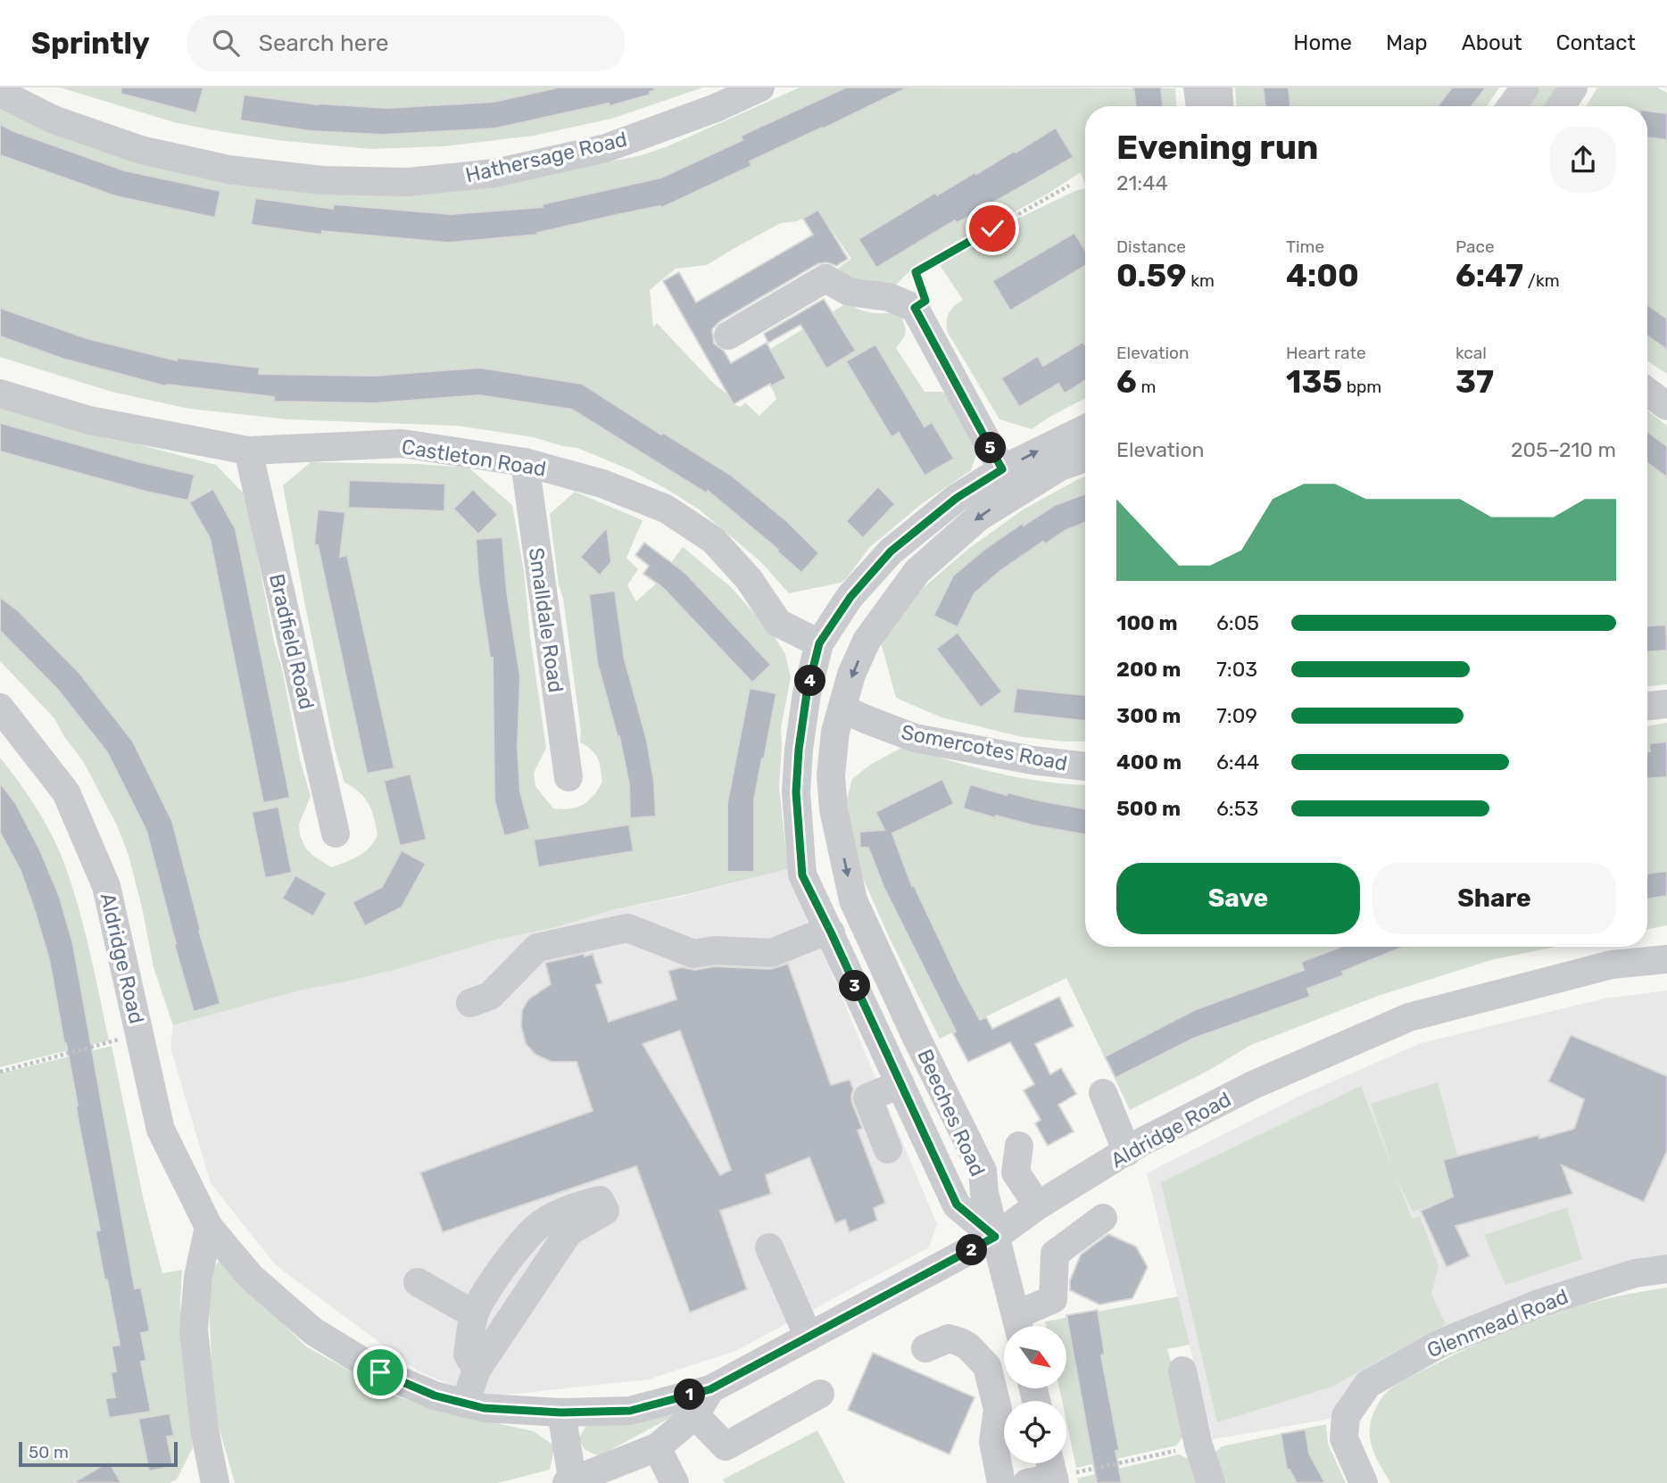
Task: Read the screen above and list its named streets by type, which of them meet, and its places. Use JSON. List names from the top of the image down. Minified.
{"streets":{"street":["Hathersage Road","Castleton Road","Smalldale Road","Bradfield Road","Somercotes Road","Aldridge Road","Beeches Road","Glenmead Road"]},"crossings":[["Castleton Road","Smalldale Road"],["Castleton Road","Bradfield Road"],["Castleton Road","Beeches Road"],["Somercotes Road","Beeches Road"],["Aldridge Road","Beeches Road"]],"scale_bar":"50 m","north":"bottom right","page":{"header":"Sprintly","search":"Search here","nav":["Home","Map","About","Contact"],"heading":["Evening run","21:44"],"stats":[["Distance","0.59 km"],["Time","4:00"],["Pace","6:47 /km"],["Elevation","6 m"],["Heart rate","135 bpm"],["kcal","37"]],"chart":["Elevation","205–210 m"],"pins":["5","4","3","2","1"],"list":[{"name":"100 m","note":"6:05"},{"name":"200 m","note":"7:03"},{"name":"300 m","note":"7:09"},{"name":"400 m","note":"6:44"},{"name":"500 m","note":"6:53"}],"buttons":["Save","Share"],"scale":"50 m"}}
